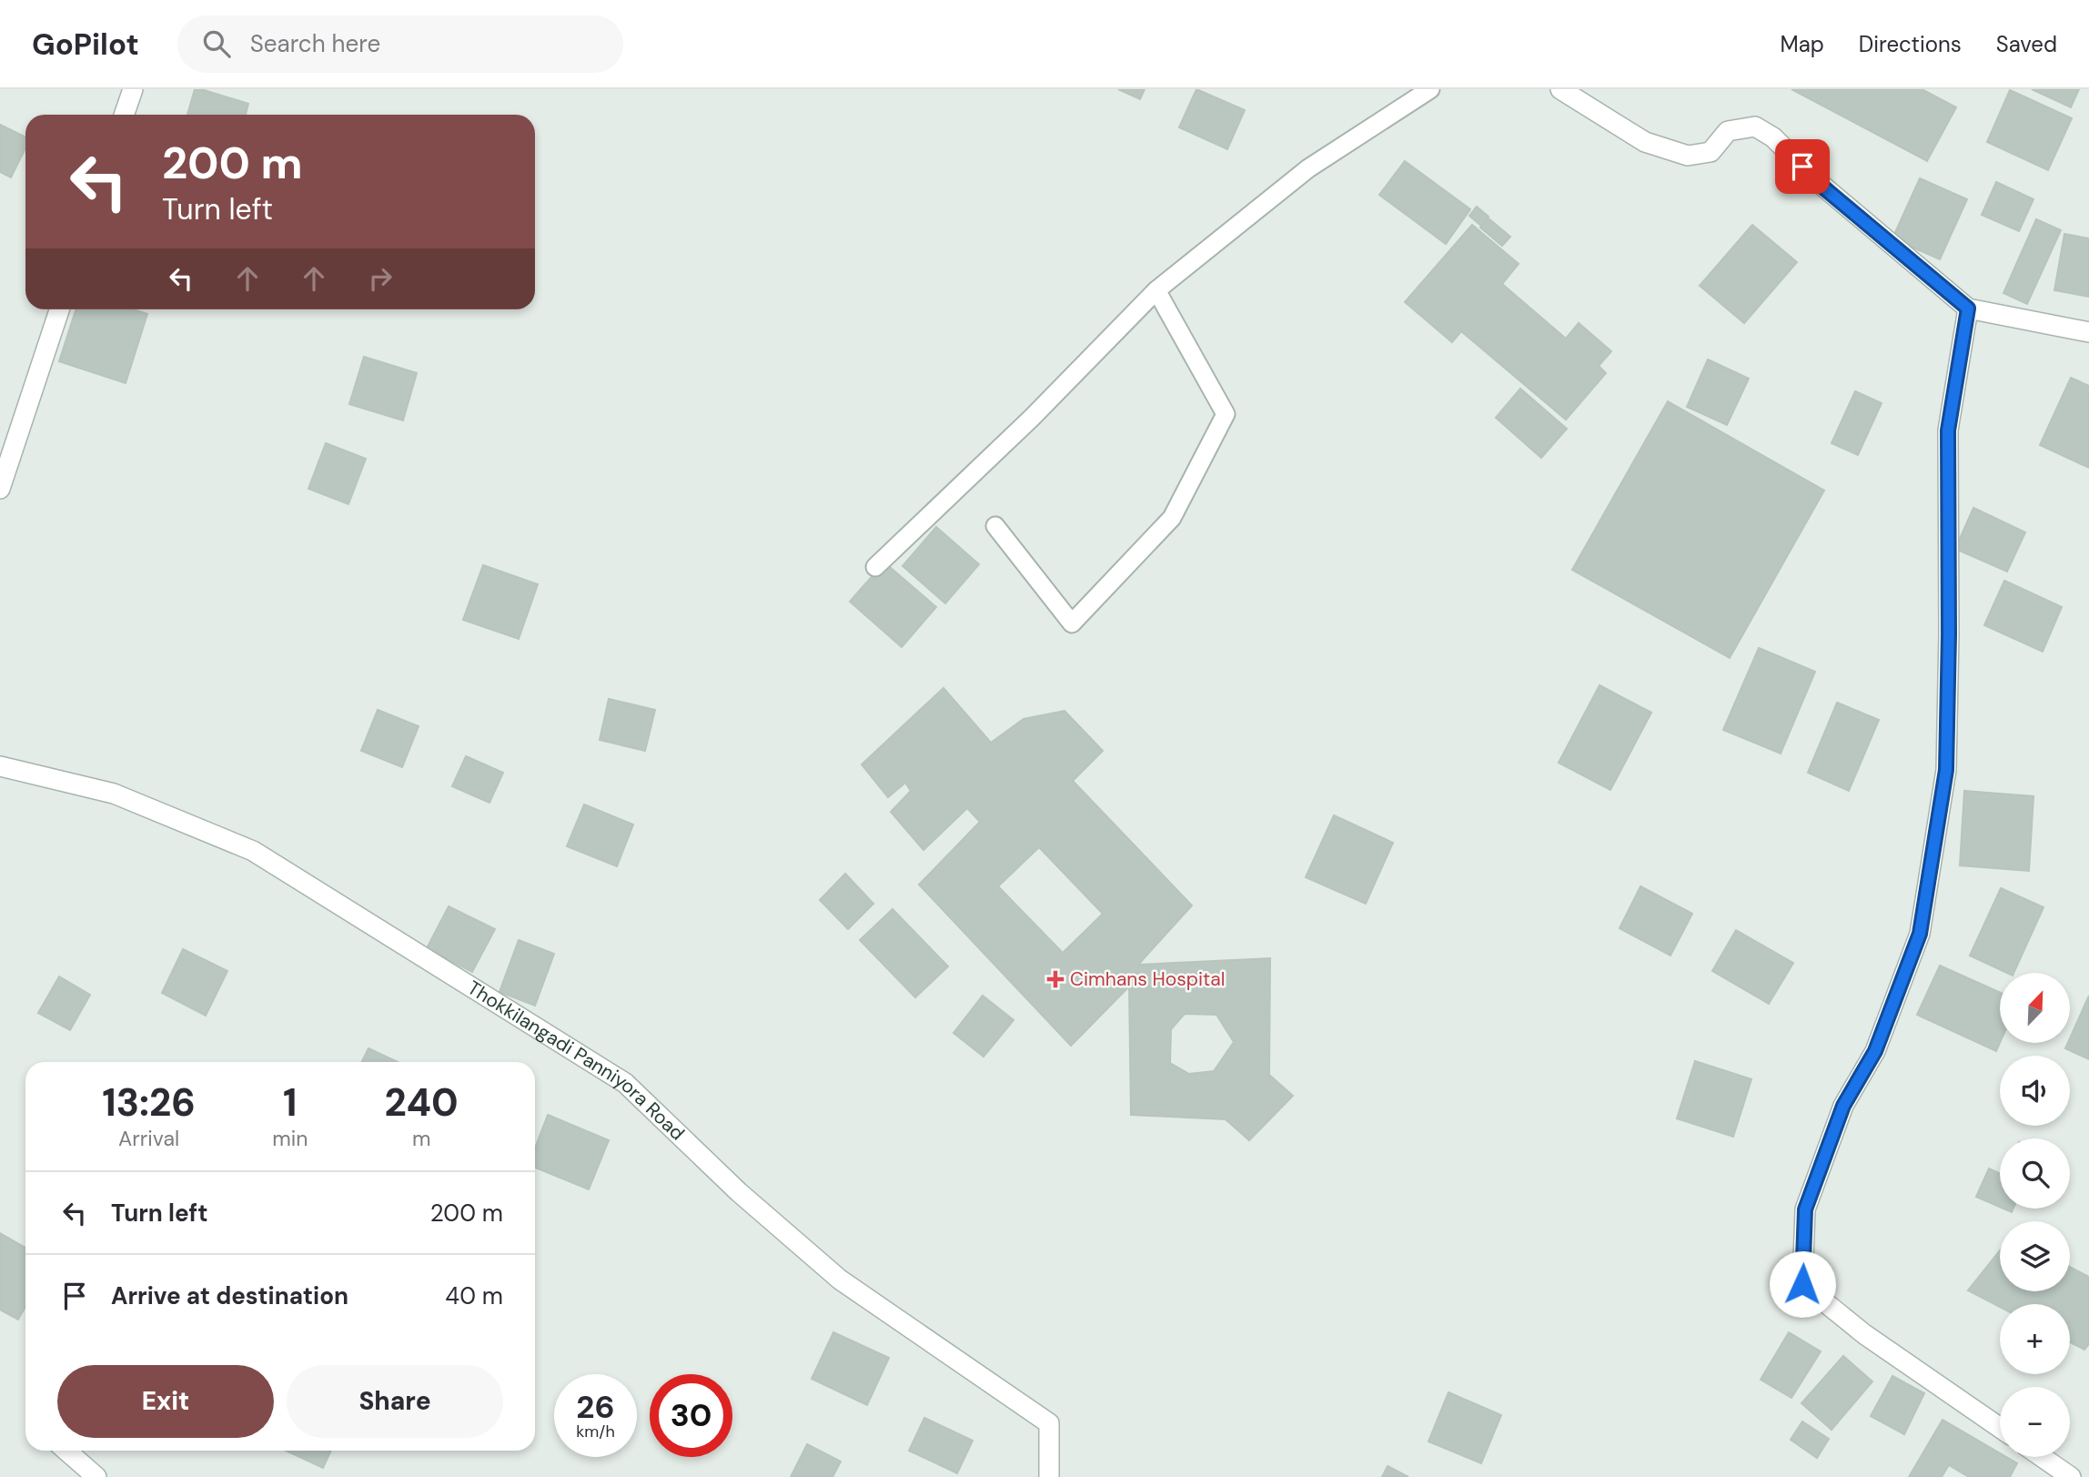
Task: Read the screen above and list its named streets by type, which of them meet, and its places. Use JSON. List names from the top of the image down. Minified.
{"streets":{"street":["Thokkilangadi Panniyora Road"]},"places":{"health":["Cimhans Hospital"]},"north":"top right","page":{"header":"GoPilot","search":"Search here","nav":["Map","Directions","Saved"],"turn":["200 m","Turn left"],"map_buttons":["+","−"],"eta":["13:26","Arrival","1","min","240","m"],"list":[{"name":"Turn left","value":"200 m"},{"name":"Arrive at destination","value":"40 m"}],"buttons":["Exit","Share"],"speed":"26 km/h","limit":"30"}}
